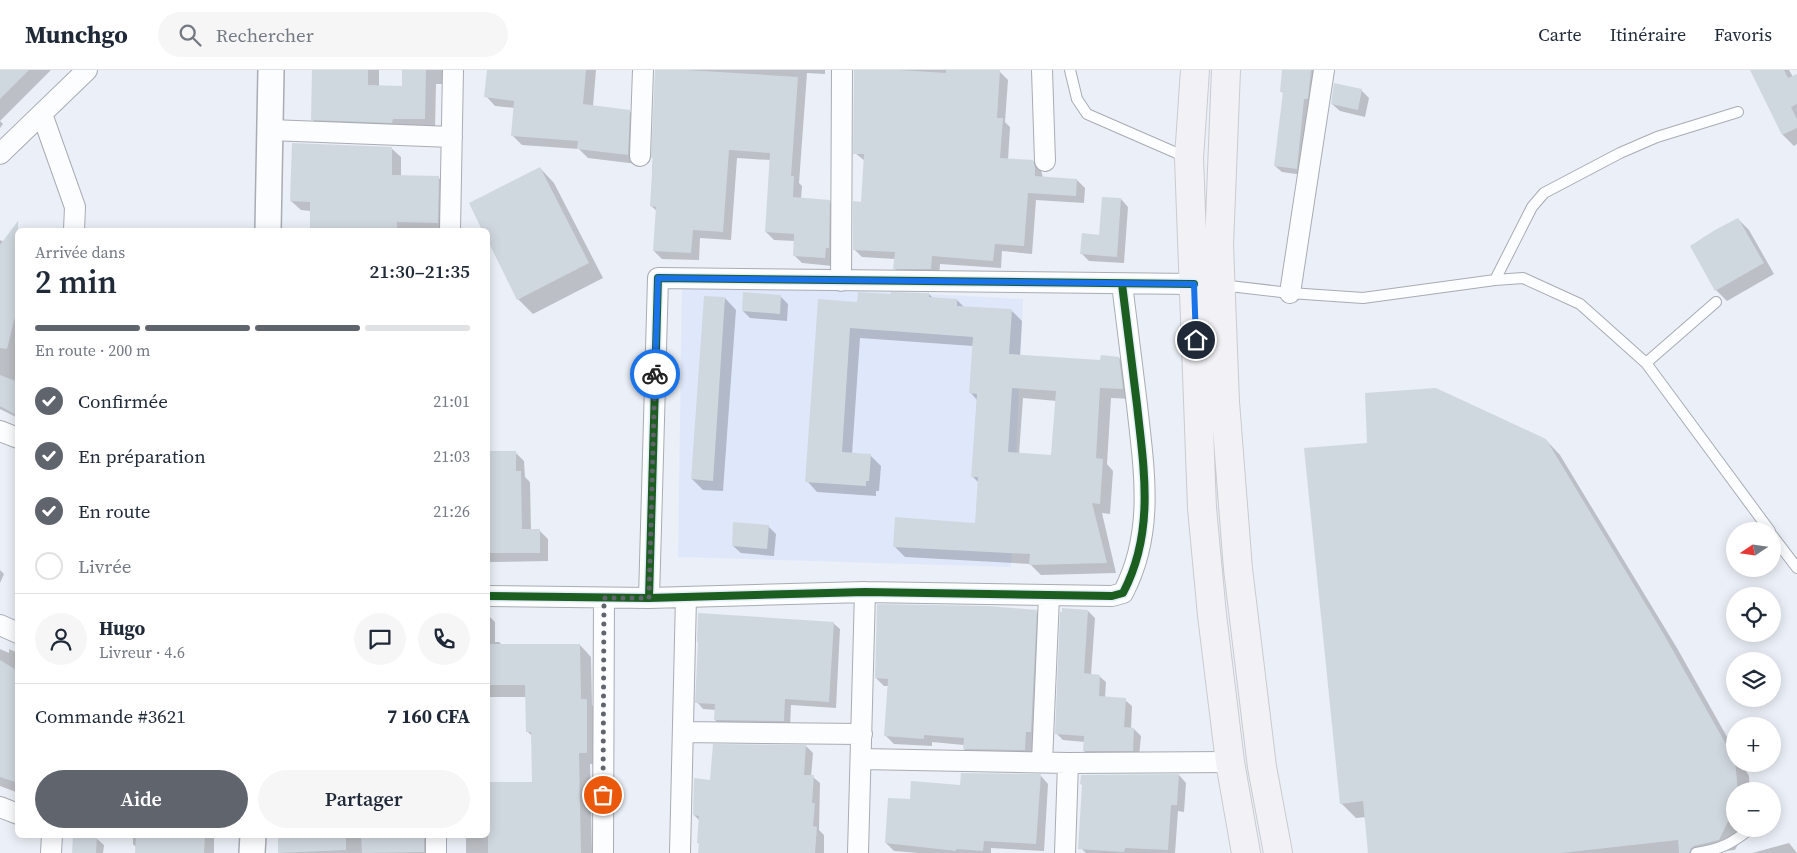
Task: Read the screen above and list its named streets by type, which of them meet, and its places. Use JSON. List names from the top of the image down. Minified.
{"north":"left","page":{"header":"Munchgo","search":"Rechercher","nav":["Carte","Itinéraire","Favoris"],"heading":["2 min","Arrivée dans","21:30–21:35"],"panel":["Hugo","Livreur · 4.6","Commande #3621","7 160 CFA"],"bar":"En route · 200 m","list":[["Confirmée","21:01"],["En préparation","21:03"],["En route","21:26"],"Livrée"],"map_buttons":["+","−"],"buttons":["Aide","Partager"]}}
